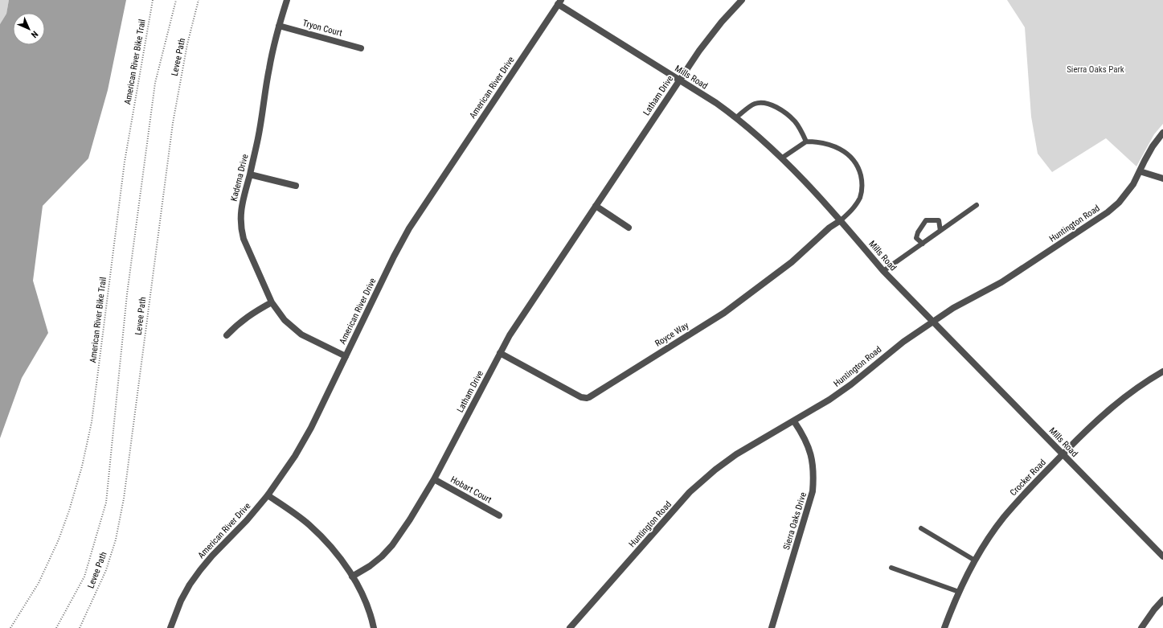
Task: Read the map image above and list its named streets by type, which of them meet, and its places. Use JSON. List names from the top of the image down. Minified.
{"streets":{"street":["Tryon Court","Mills Road","American River Drive","Latham Drive","Kadema Drive","Huntington Road","Royce Way","Crocker Road","Hobart Court","Sierra Oaks Drive"],"path":["Levee Path","American River Bike Trail"]},"crossings":[["Tryon Court","Kadema Drive"],["Mills Road","American River Drive"],["Mills Road","Latham Drive"],["Mills Road","Huntington Road"],["Mills Road","Royce Way"],["Mills Road","Crocker Road"],["American River Drive","Kadema Drive"],["Latham Drive","Royce Way"],["Latham Drive","Hobart Court"],["Huntington Road","Sierra Oaks Drive"]],"parks":["Sierra Oaks Park"],"north":"bottom right"}
